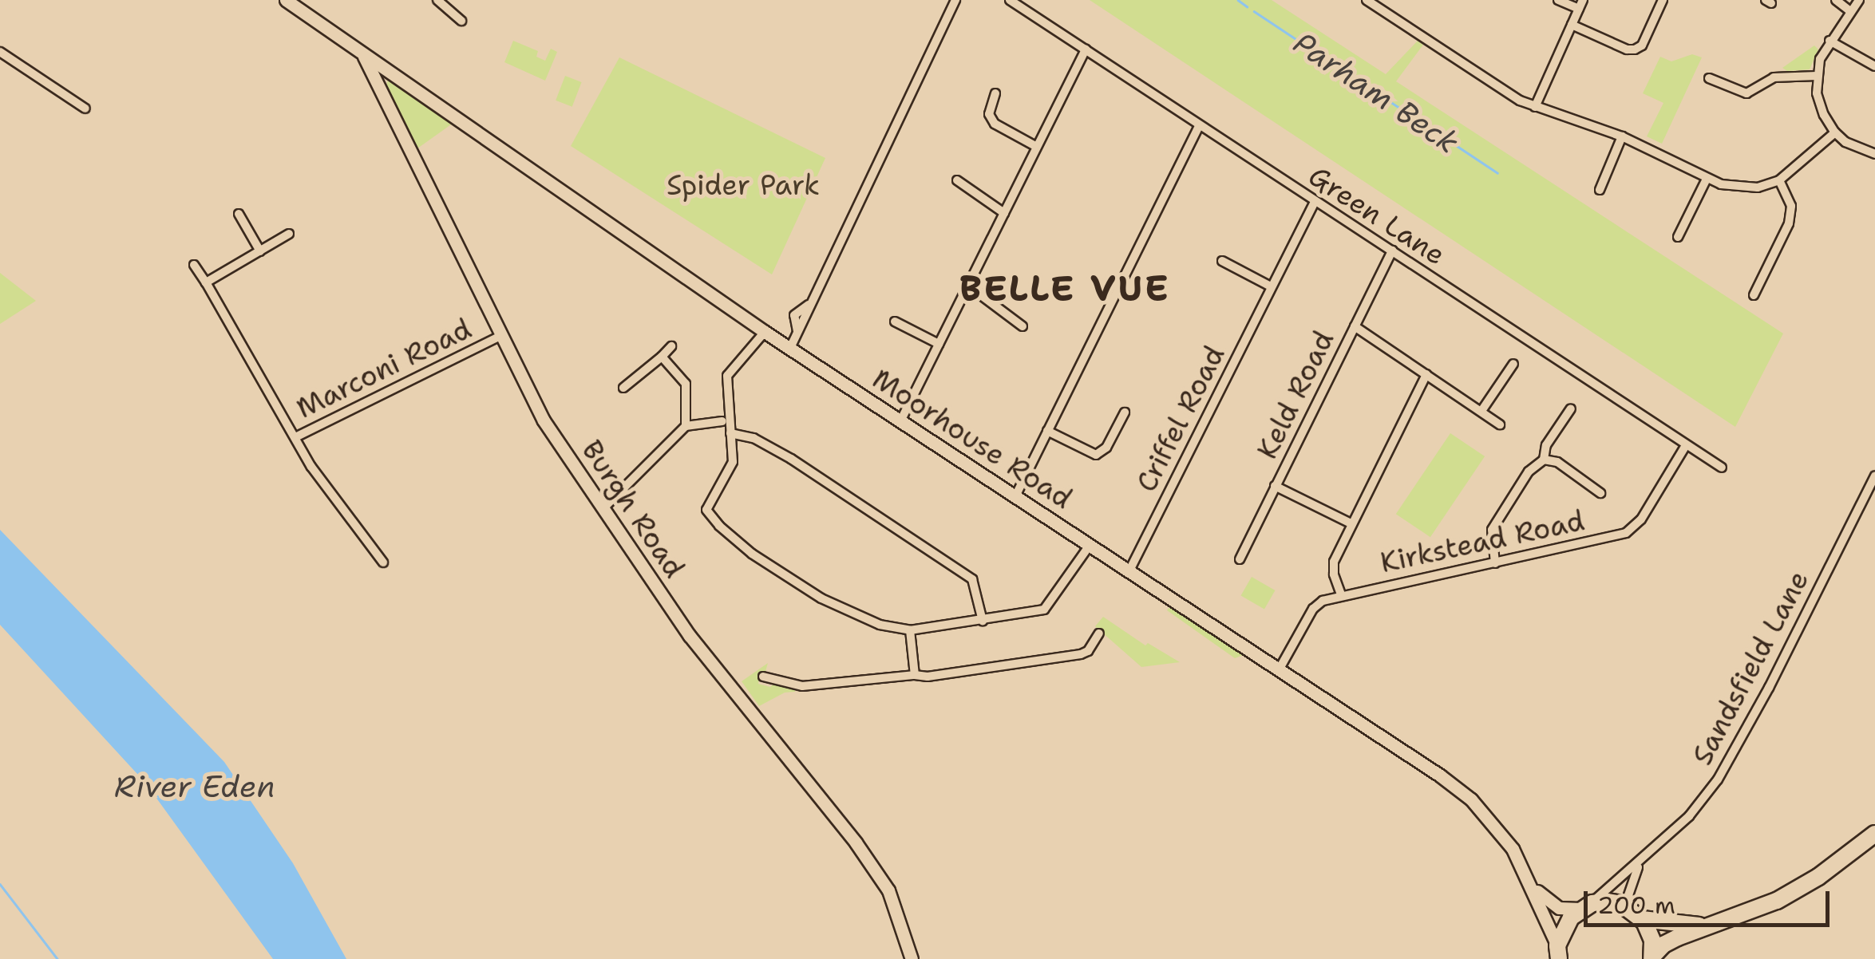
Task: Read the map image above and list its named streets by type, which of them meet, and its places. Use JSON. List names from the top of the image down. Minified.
{"streets":{"main road":["Moorhouse Road","Burgh Road"],"street":["Green Lane","Marconi Road","Keld Road","Criffel Road","Kirkstead Road","Sandsfield Lane"]},"crossings":[["Green Lane","Keld Road"],["Green Lane","Criffel Road"],["Green Lane","Kirkstead Road"],["Marconi Road","Burgh Road"],["Criffel Road","Moorhouse Road"],["Moorhouse Road","Burgh Road"],["Moorhouse Road","Kirkstead Road"],["Moorhouse Road","Sandsfield Lane"]],"districts":["BELLE VUE"],"water":["Parham Beck","River Eden"],"parks":["Spider Park"],"scale_bar":"200 m"}
